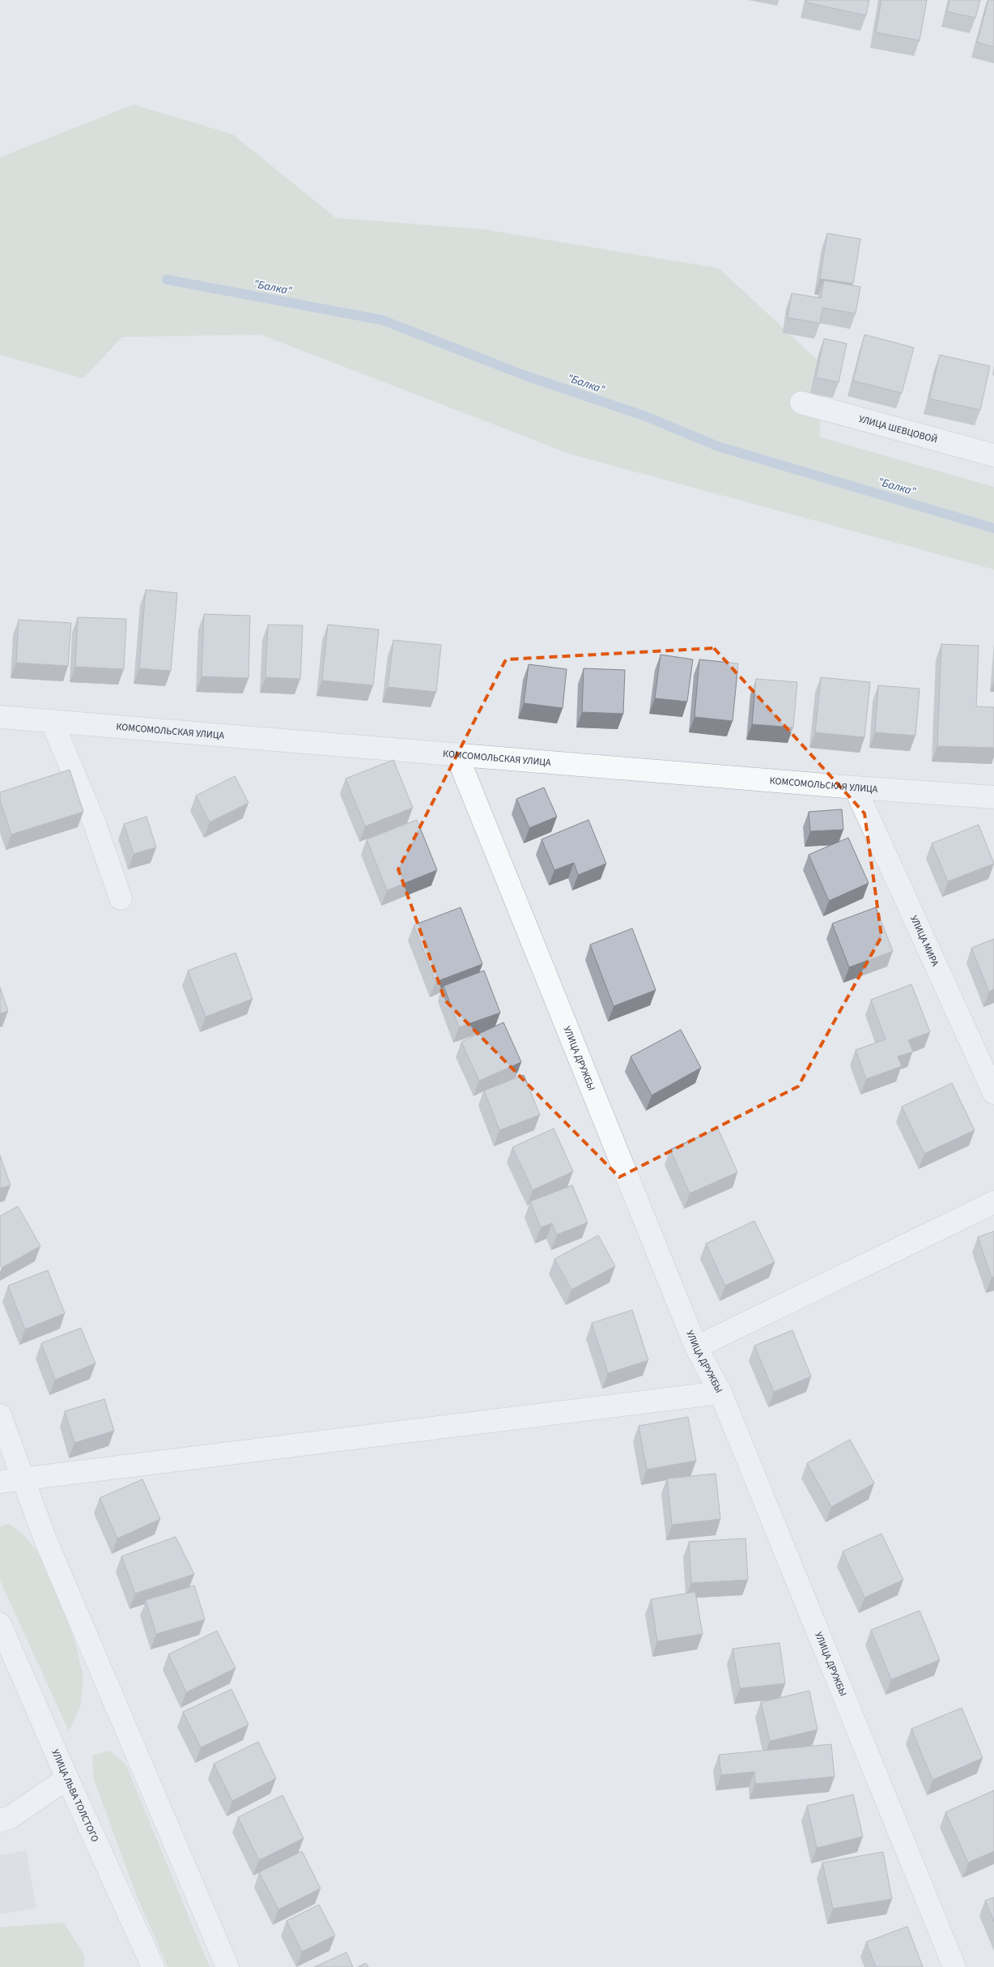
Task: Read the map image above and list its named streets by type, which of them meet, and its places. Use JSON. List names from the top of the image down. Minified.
{"streets":{"street":["УЛИЦА ШЕВЦОВОЙ","КОМСОМОЛЬСКАЯ УЛИЦА","УЛИЦА МИРА","УЛИЦА ДРУЖБЫ","УЛИЦА ЛЬВА ТОЛСТОГО"]},"crossings":[["КОМСОМОЛЬСКАЯ УЛИЦА","УЛИЦА МИРА"],["КОМСОМОЛЬСКАЯ УЛИЦА","УЛИЦА ДРУЖБЫ"]],"water":["\"Балка\""]}
